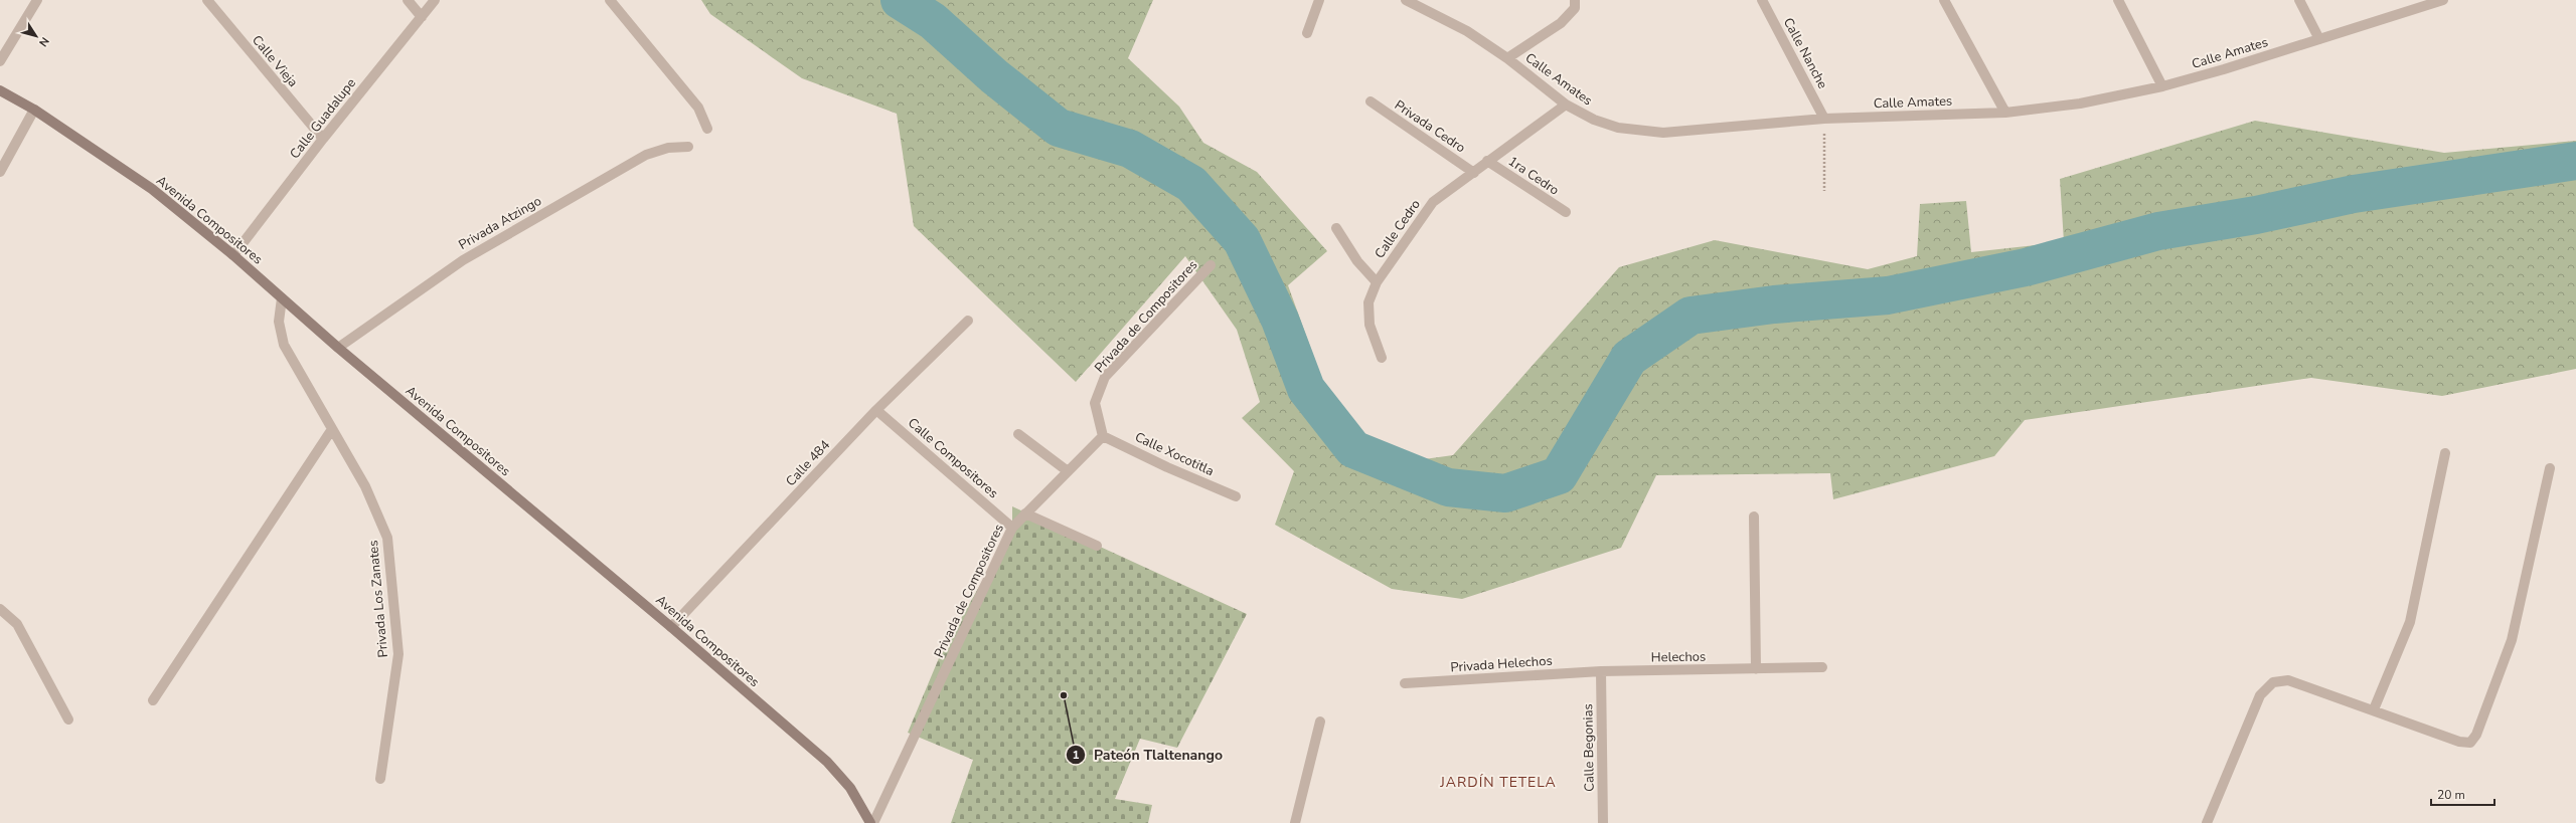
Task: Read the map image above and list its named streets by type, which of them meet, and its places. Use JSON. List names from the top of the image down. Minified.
{"streets":{"street":["Calle Nanche","Calle Amates","Calle Vieja","Calle Guadalupe","Privada Cedro","1ra Cedro","Avenida Compositores","Privada Atzingo","Calle Cedro","Privada de Compositores","Calle Xocotitla","Calle Compositores","Calle 484","Privada Los Zanates","Helechos","Privada Helechos","Calle Begonias"]},"crossings":[["Calle Nanche","Calle Amates"],["Calle Amates","Calle Cedro"],["Calle Vieja","Calle Guadalupe"],["Calle Guadalupe","Avenida Compositores"],["Privada Cedro","Calle Cedro"],["1ra Cedro","Calle Cedro"],["Avenida Compositores","Privada Atzingo"],["Avenida Compositores","Calle 484"],["Avenida Compositores","Privada Los Zanates"],["Privada de Compositores","Calle Xocotitla"],["Privada de Compositores","Calle Compositores"],["Calle Compositores","Calle 484"],["Helechos","Privada Helechos"],["Helechos","Calle Begonias"],["Privada Helechos","Calle Begonias"]],"districts":["JARDÍN TETELA"],"places":["Pateón Tlaltenango"],"scale_bar":"20 m","north":"bottom right"}
